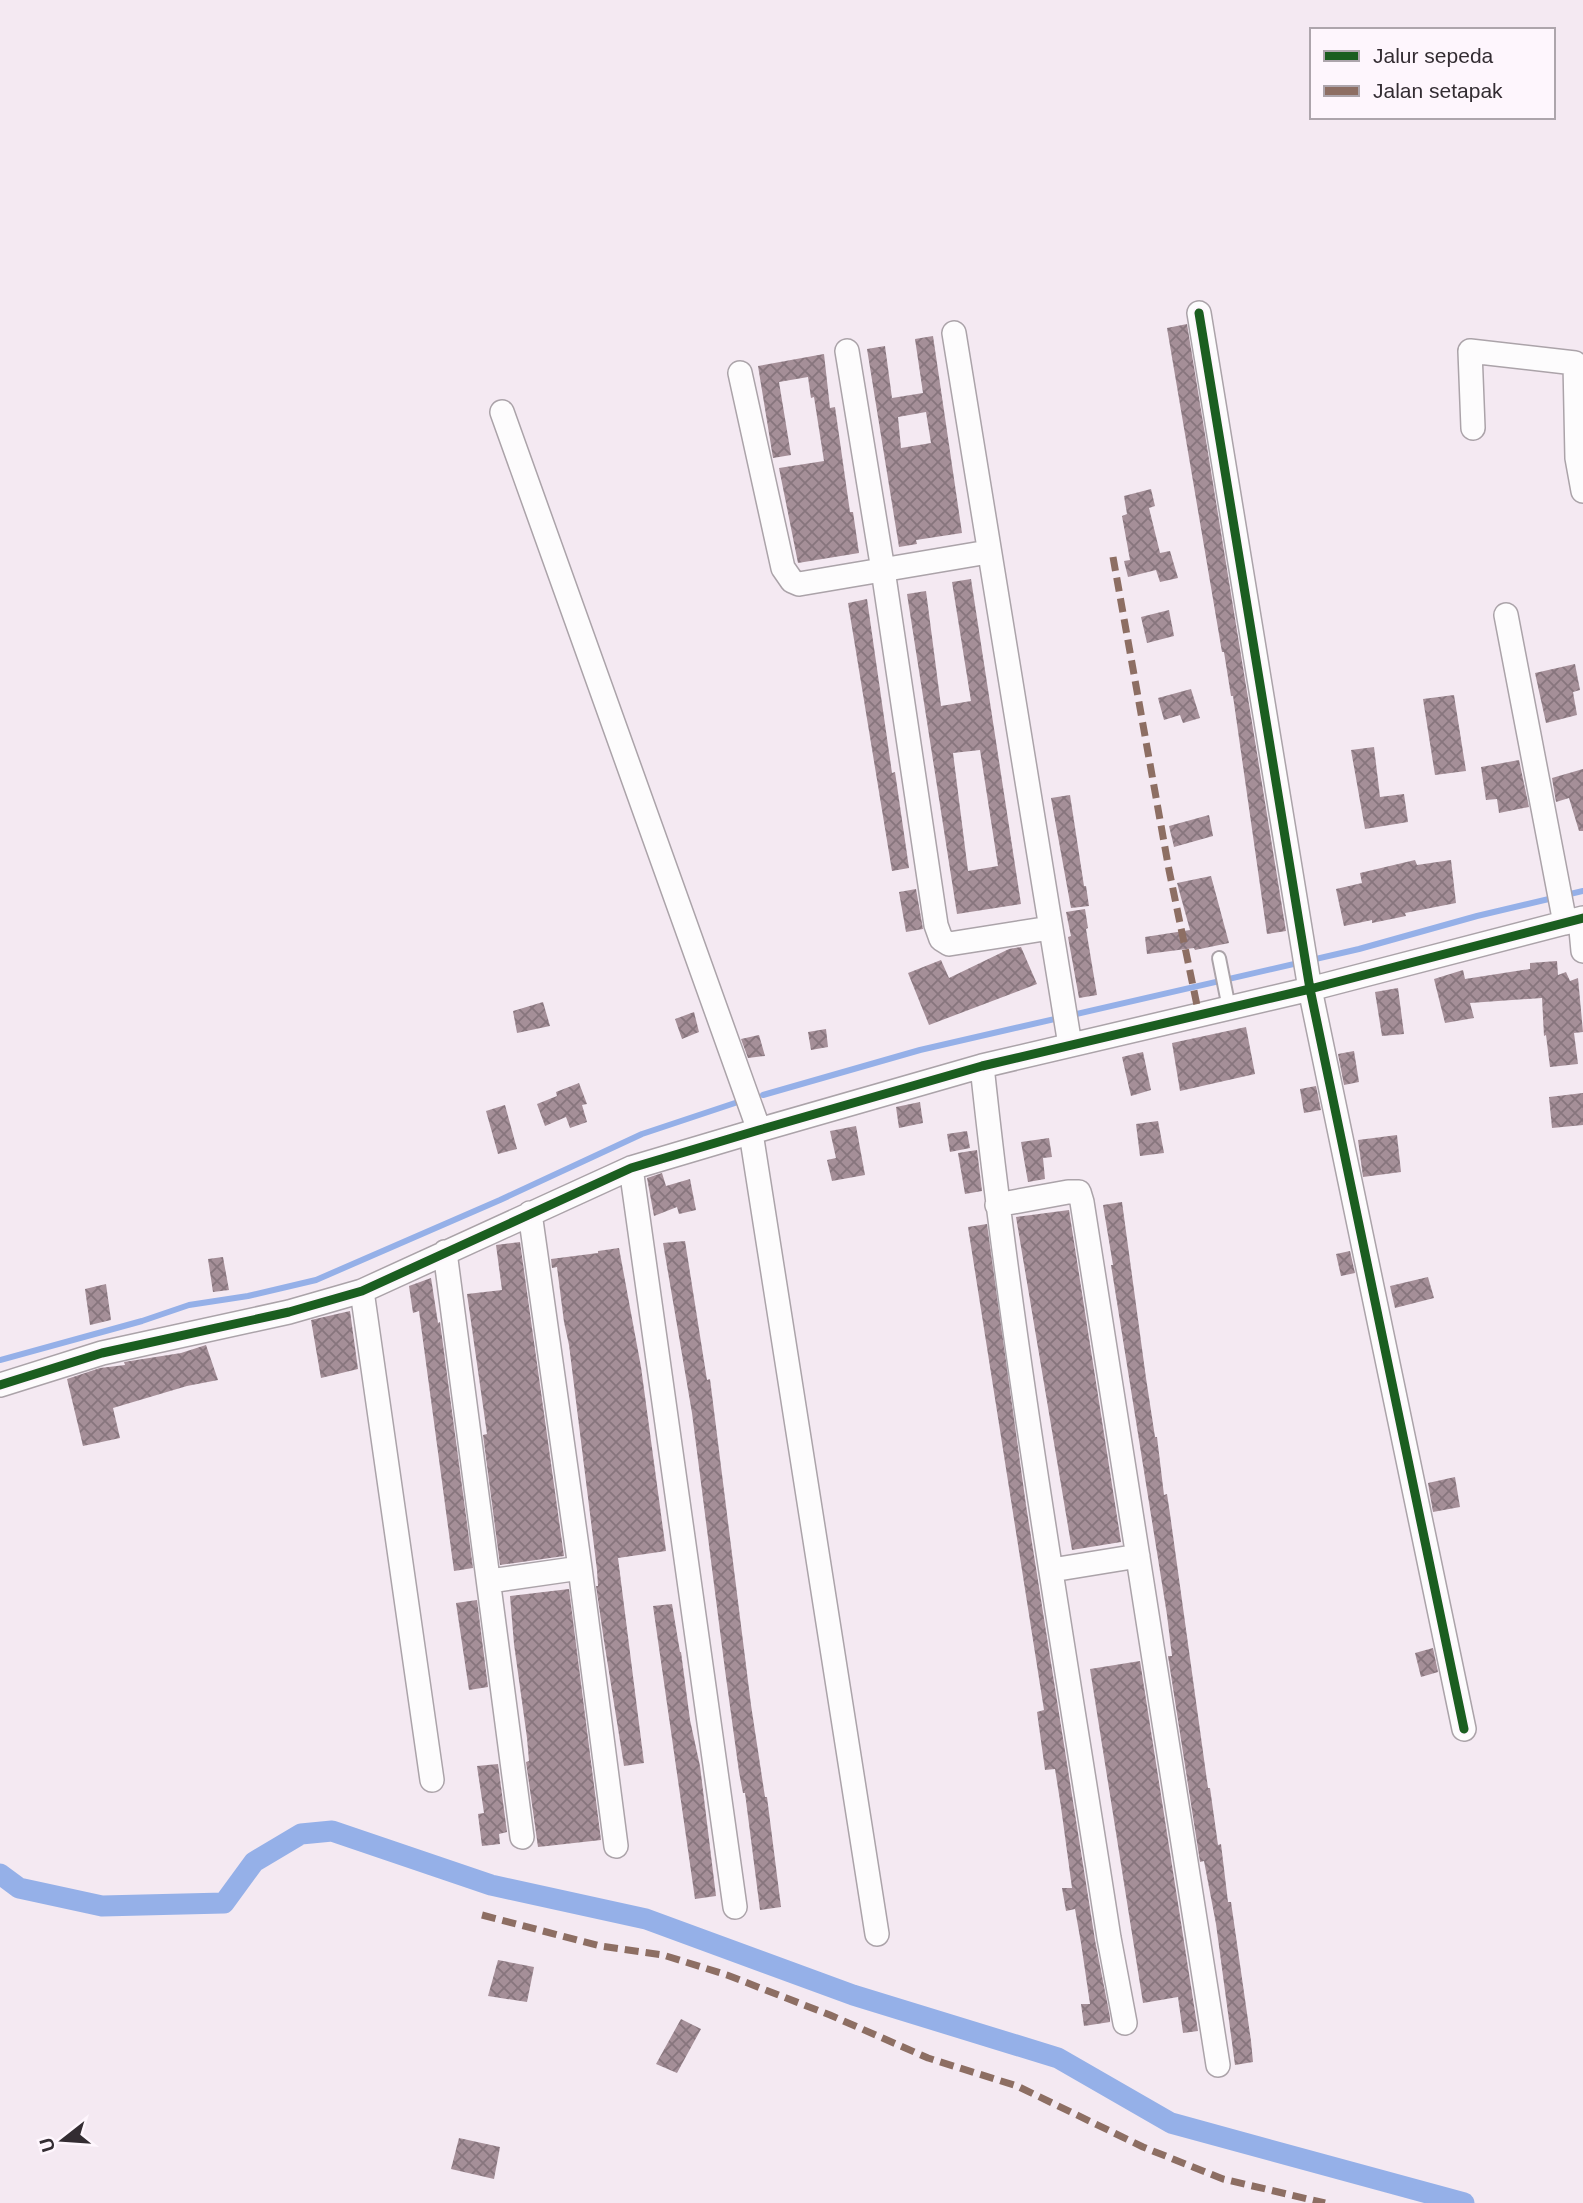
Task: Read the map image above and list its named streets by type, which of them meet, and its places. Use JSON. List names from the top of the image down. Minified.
{"legend":["Jalur sepeda","Jalan setapak"],"north":"left"}
